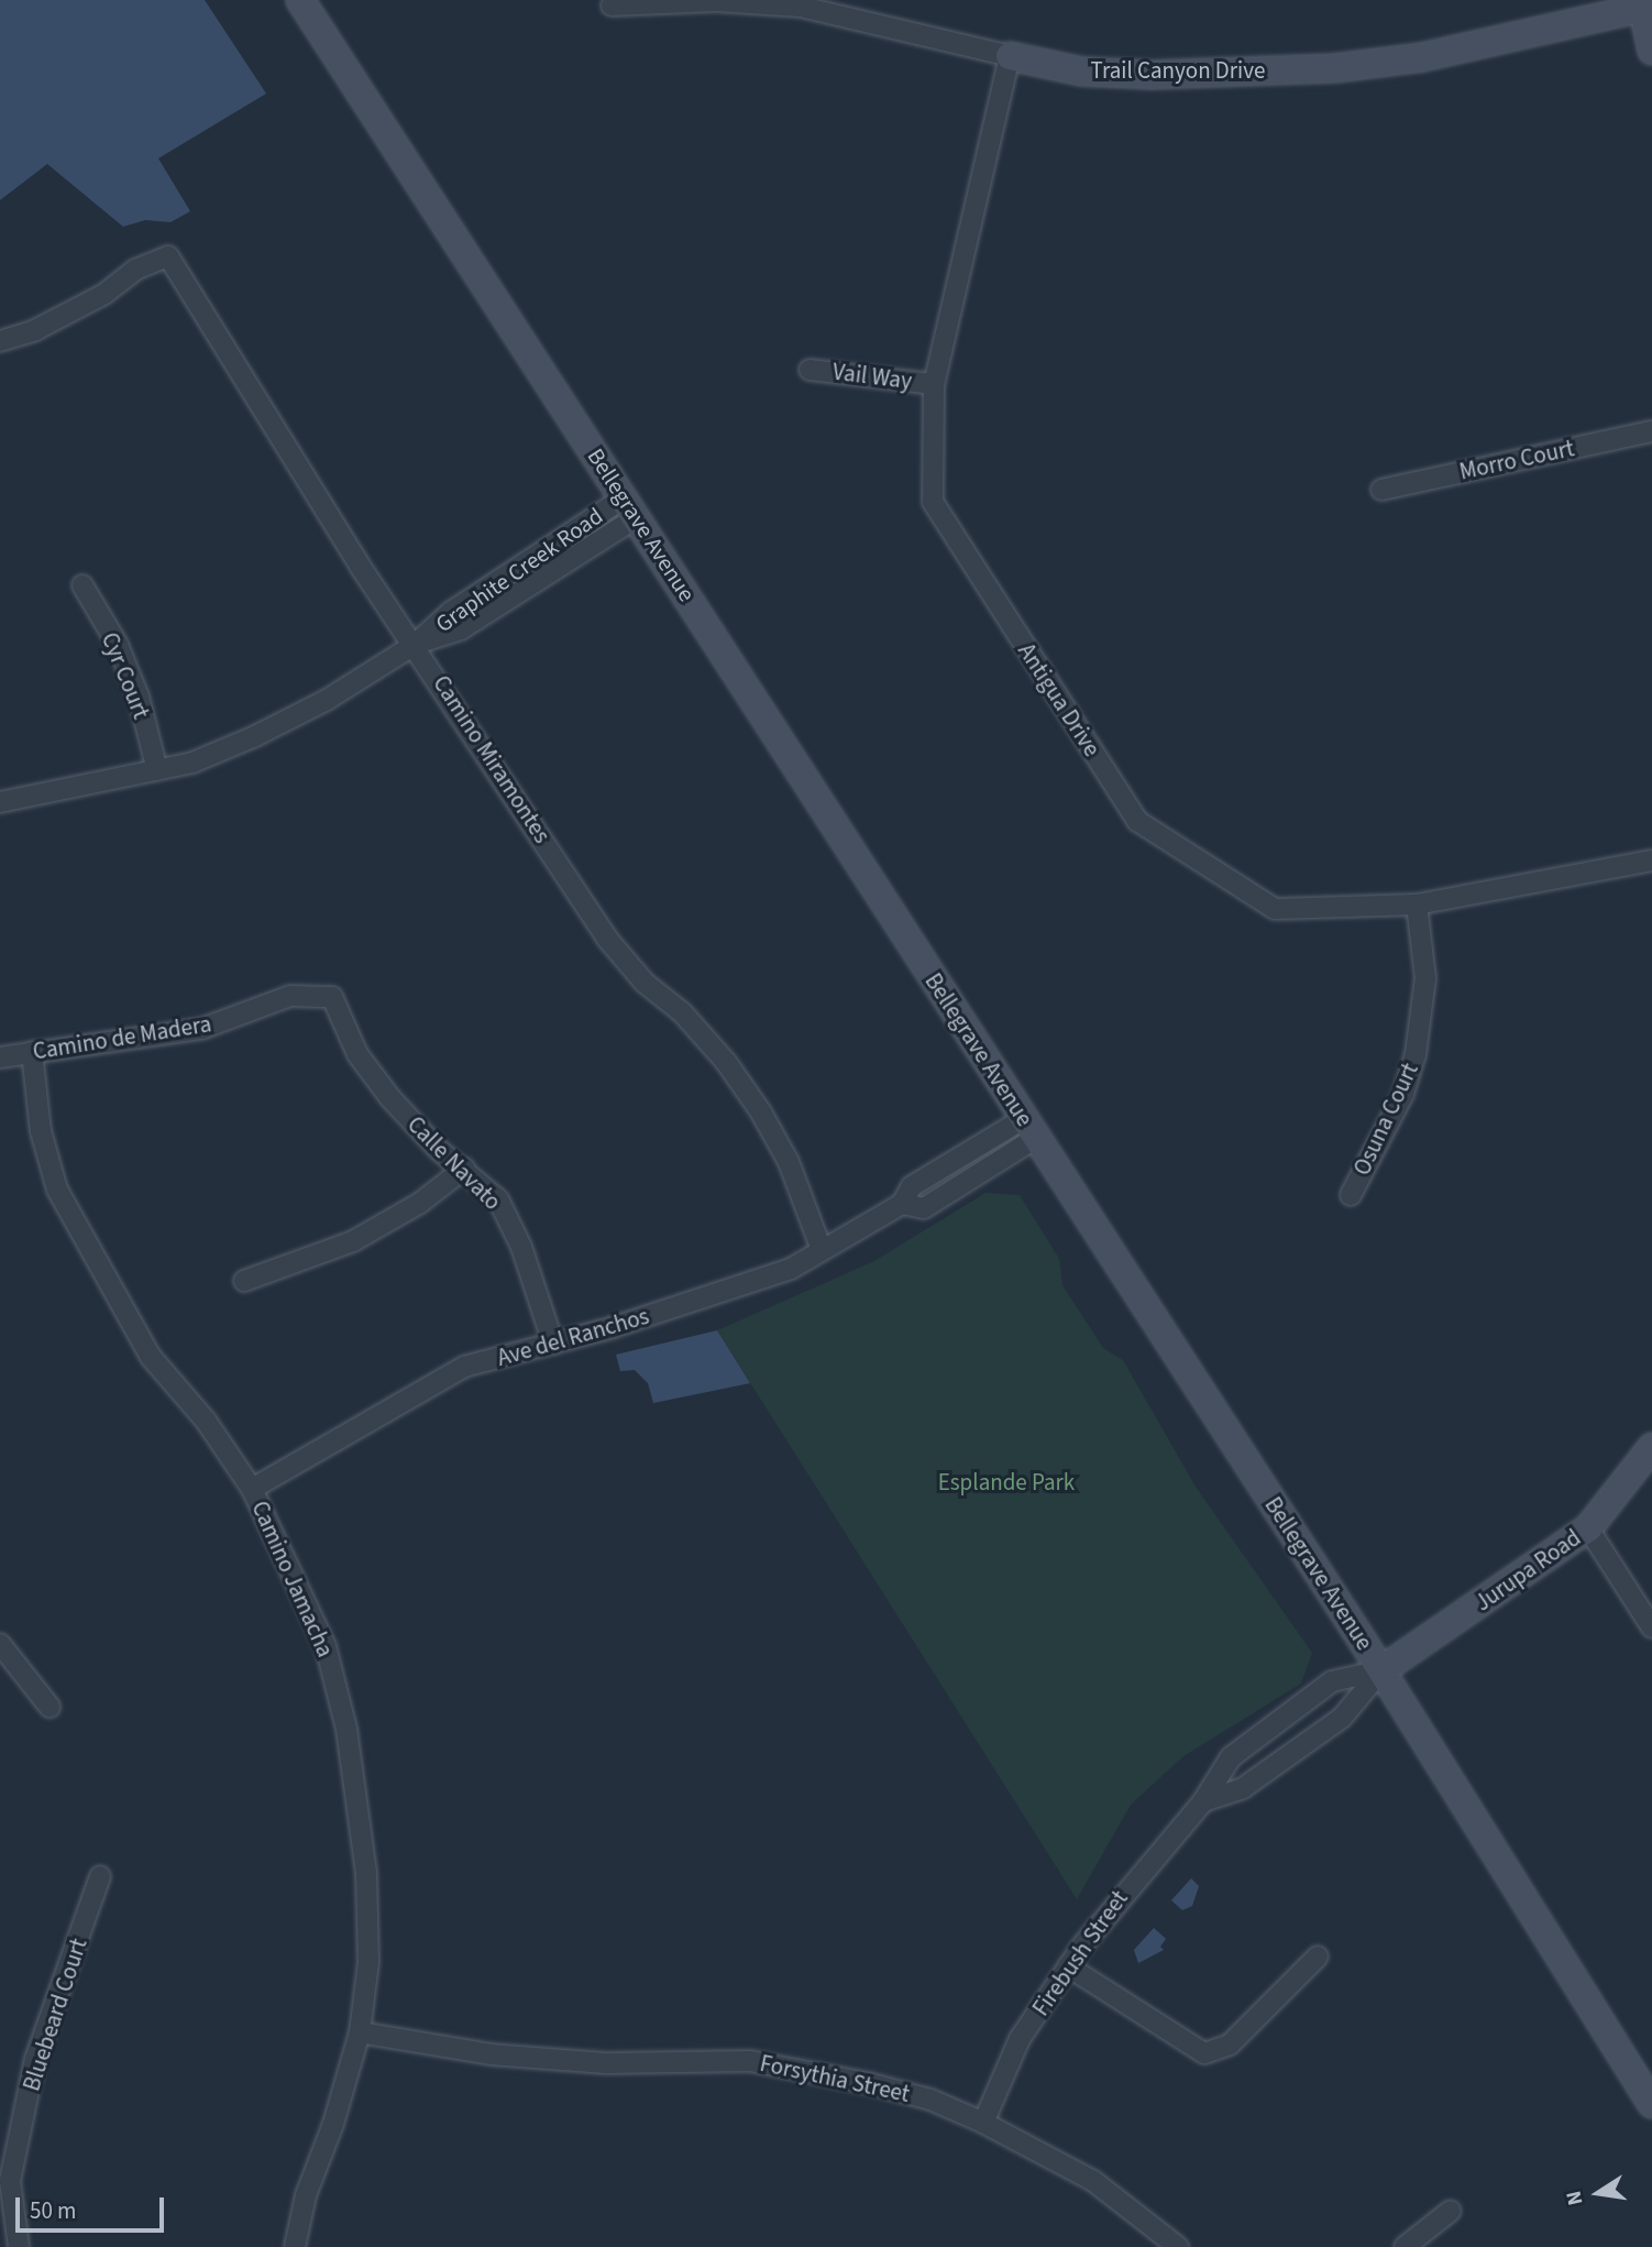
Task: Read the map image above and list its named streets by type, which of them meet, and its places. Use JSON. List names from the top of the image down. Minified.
{"streets":{"main road":["Trail Canyon Drive","Bellegrave Avenue","Jurupa Road"],"street":["Vail Way","Morro Court","Graphite Creek Road","Cyr Court","Antigua Drive","Camino Miramontes","Camino de Madera","Osuna Court","Calle Navato","Ave del Ranchos","Camino Jamacha","Firebush Street","Bluebeard Court","Forsythia Street"]},"crossings":[["Trail Canyon Drive","Antigua Drive"],["Vail Way","Antigua Drive"],["Bellegrave Avenue","Graphite Creek Road"],["Bellegrave Avenue","Ave del Ranchos"],["Bellegrave Avenue","Jurupa Road"],["Bellegrave Avenue","Firebush Street"],["Graphite Creek Road","Cyr Court"],["Graphite Creek Road","Camino Miramontes"],["Antigua Drive","Osuna Court"],["Camino Miramontes","Ave del Ranchos"],["Camino de Madera","Calle Navato"],["Camino de Madera","Camino Jamacha"],["Calle Navato","Ave del Ranchos"],["Ave del Ranchos","Camino Jamacha"],["Jurupa Road","Firebush Street"],["Camino Jamacha","Forsythia Street"],["Firebush Street","Forsythia Street"]],"parks":["Esplande Park"],"scale_bar":"50 m","north":"left"}
